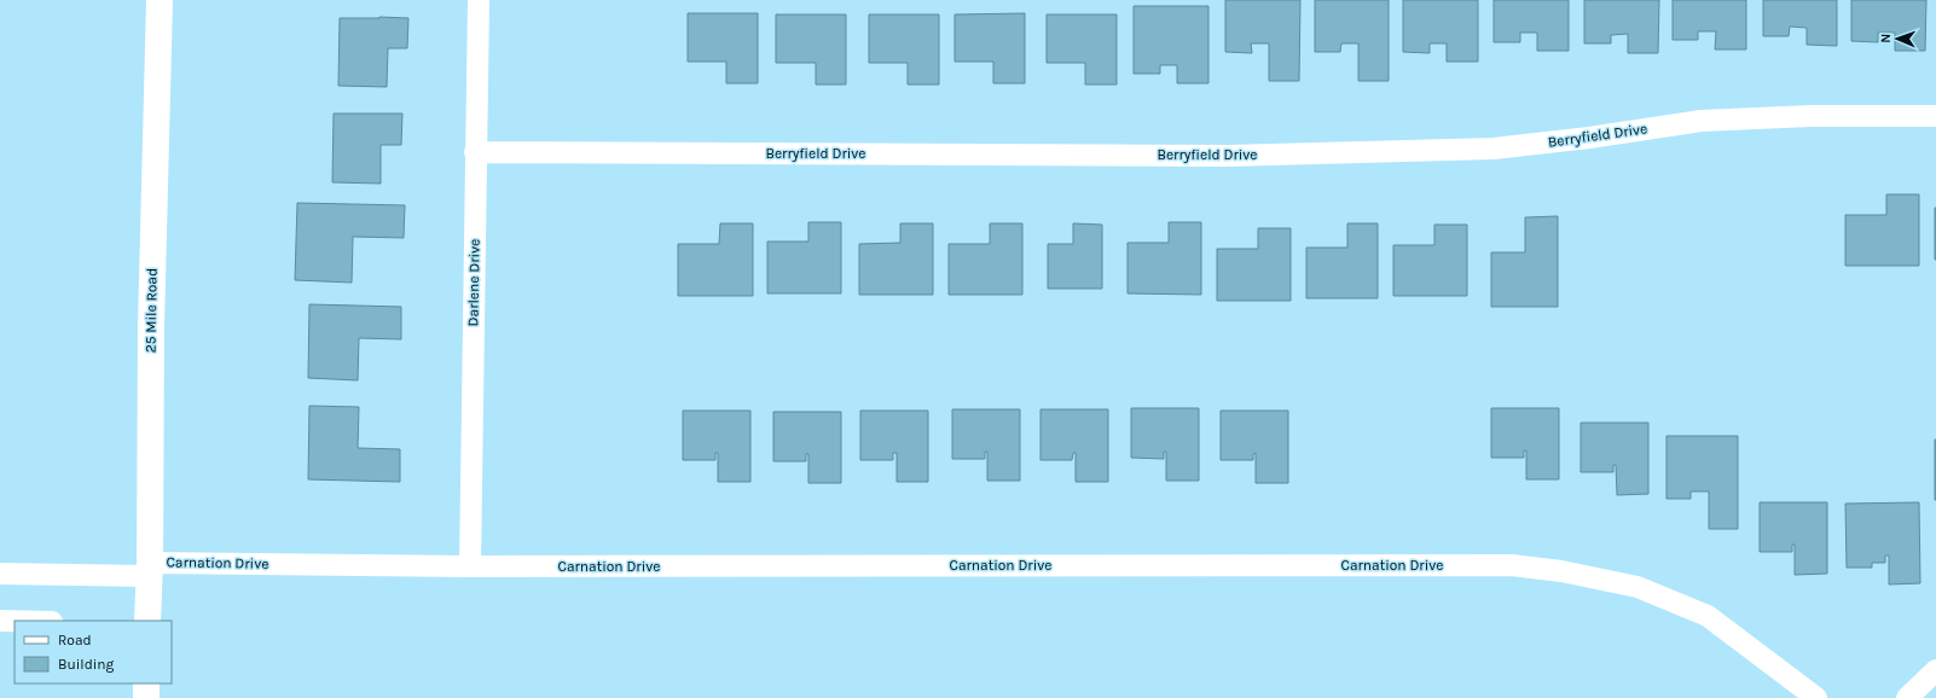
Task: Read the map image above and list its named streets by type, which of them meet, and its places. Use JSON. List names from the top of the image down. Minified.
{"streets":{"street":["Berryfield Drive","Darlene Drive","25 Mile Road","Carnation Drive"]},"crossings":[["Berryfield Drive","Darlene Drive"],["Darlene Drive","Carnation Drive"],["25 Mile Road","Carnation Drive"]],"legend":["Road","Building"],"north":"left"}
